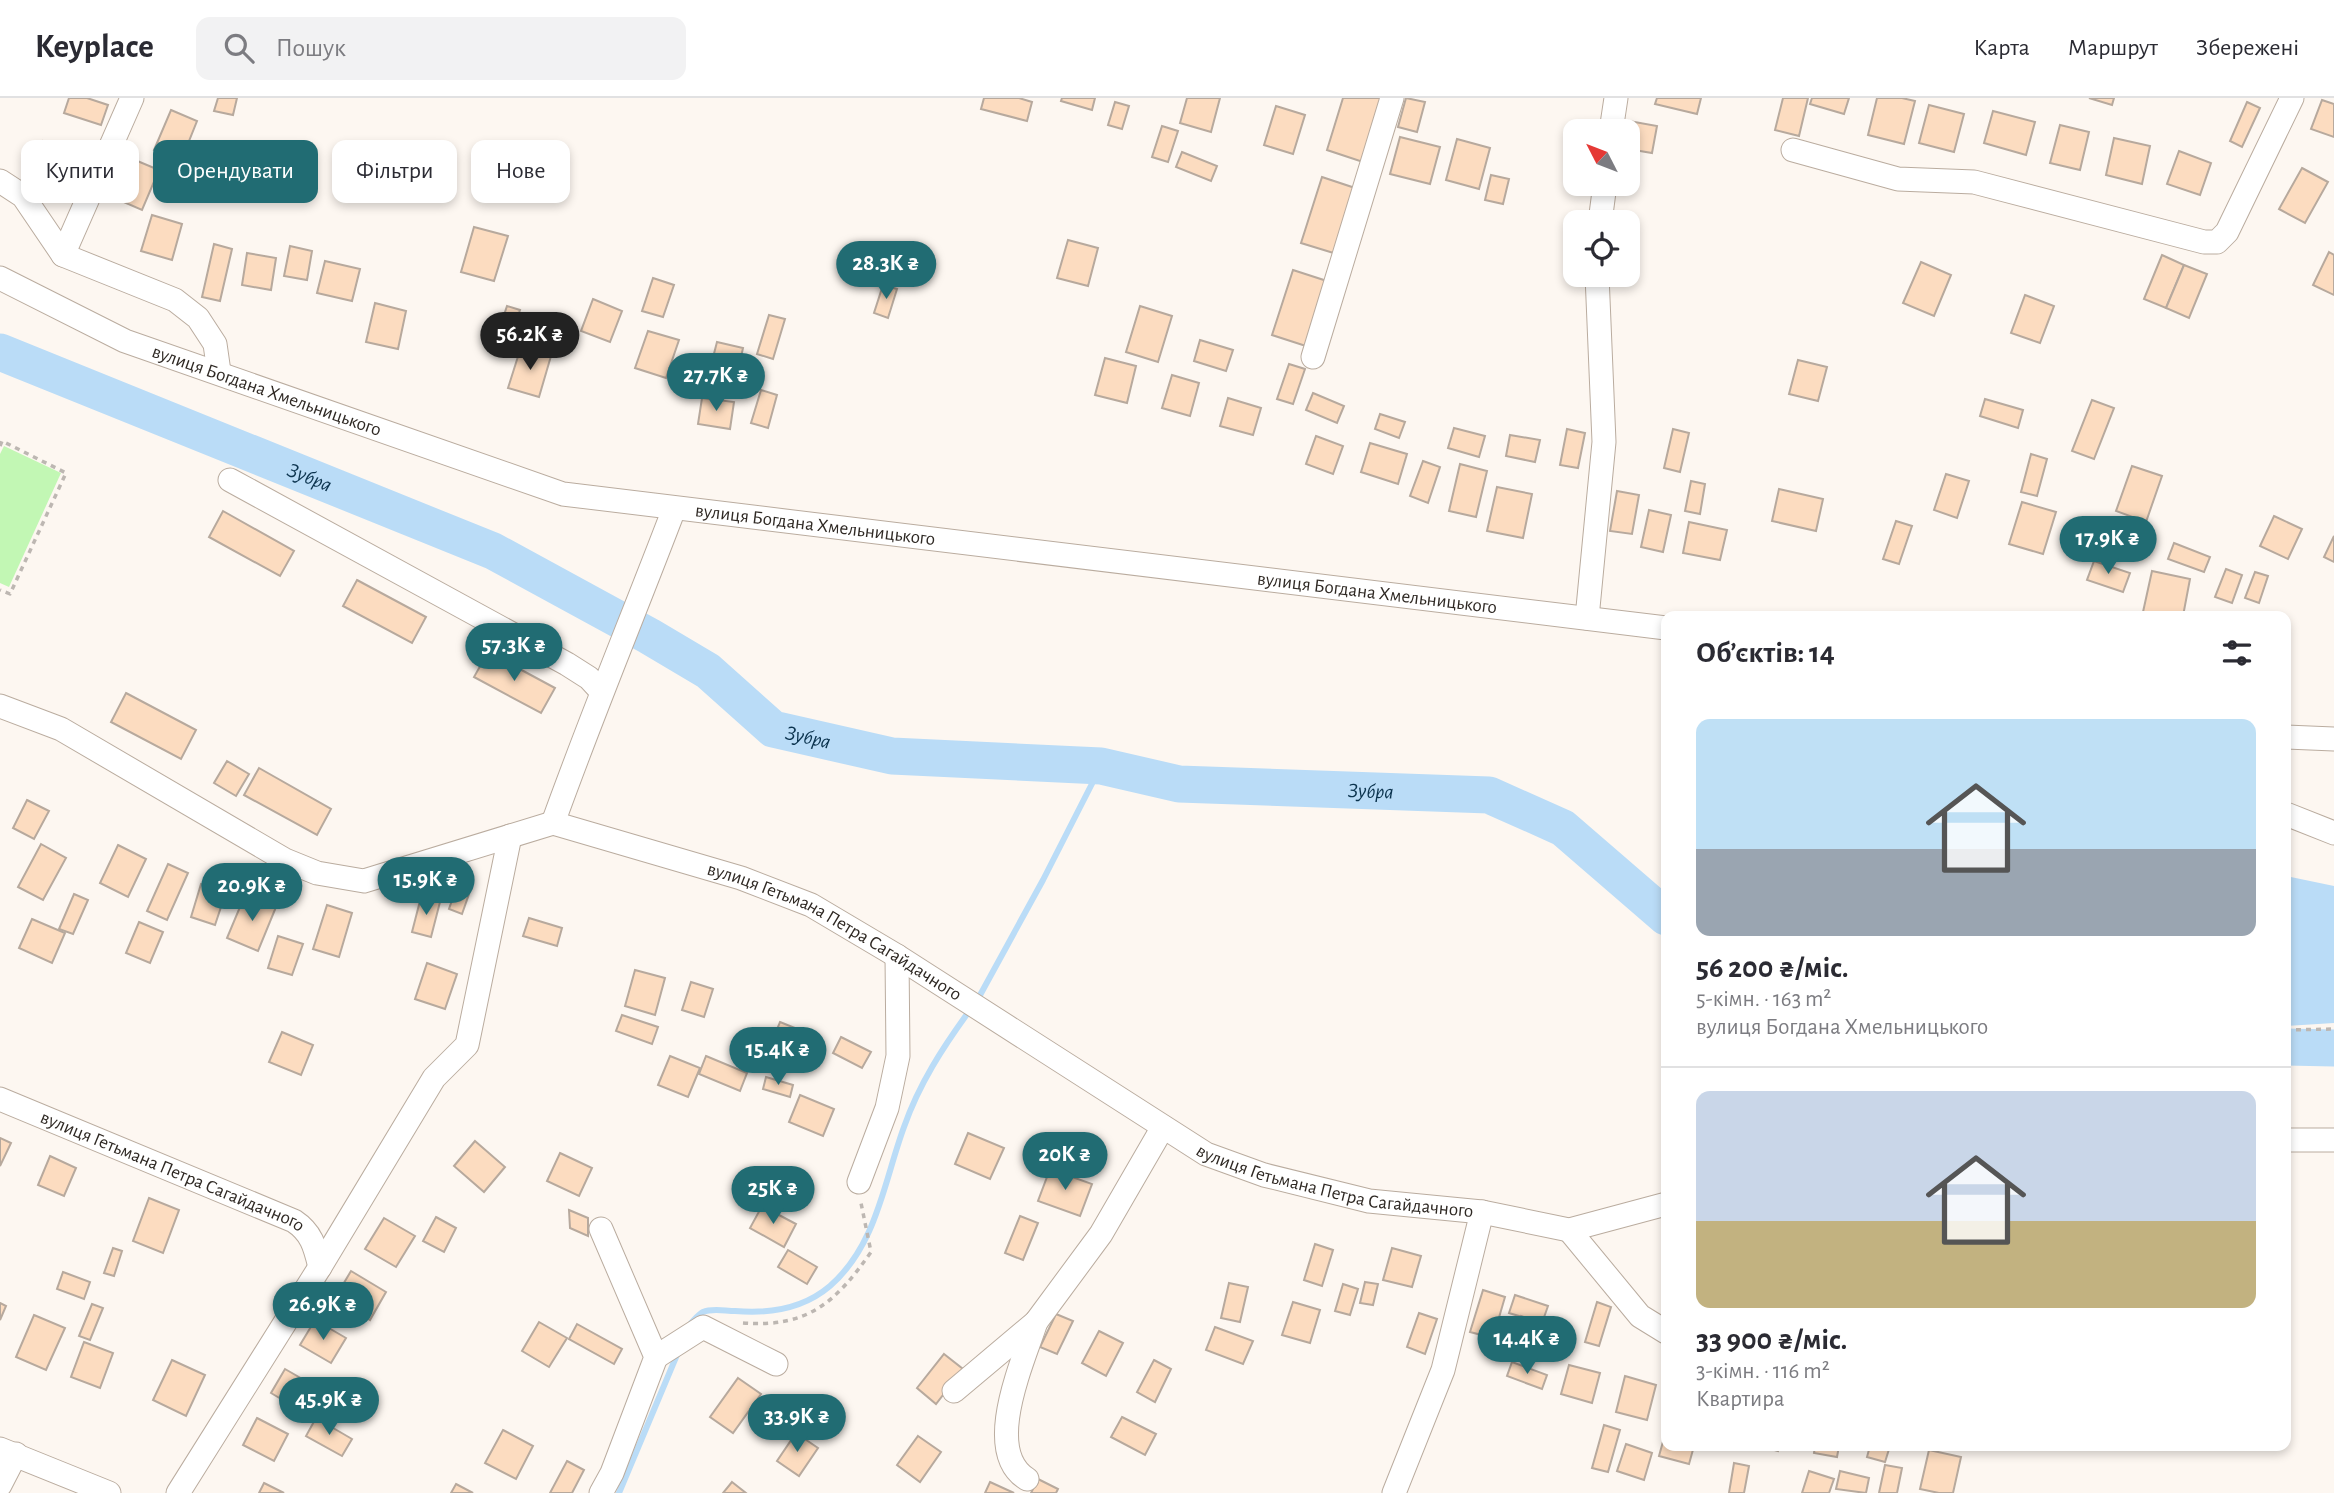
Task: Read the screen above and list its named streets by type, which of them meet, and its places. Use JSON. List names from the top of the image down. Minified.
{"streets":{"street":["вулиця Богдана Хмельницького","вулиця Гетьмана Петра Сагайдачного"]},"water":["Зубра"],"north":"top left","page":{"header":"Keyplace","search":"Пошук","nav":["Карта","Маршрут","Збережені"],"chip":["Купити","Орендувати","Фільтри","Нове"],"price":["28.3K ₴","56.2K ₴","27.7K ₴","17.9K ₴","57.3K ₴","15.9K ₴","20.9K ₴","15.4K ₴","20K ₴","25K ₴","26.9K ₴","14.4K ₴","45.9K ₴","33.9K ₴"],"heading":"Об’єктів: 14","list":[{"name":"56 200 ₴/міс.","note":"5-кімн. · 163 m² · вулиця Богдана Хмельницького"},{"name":"33 900 ₴/міс.","note":"3-кімн. · 116 m² · Квартира"}]}}
